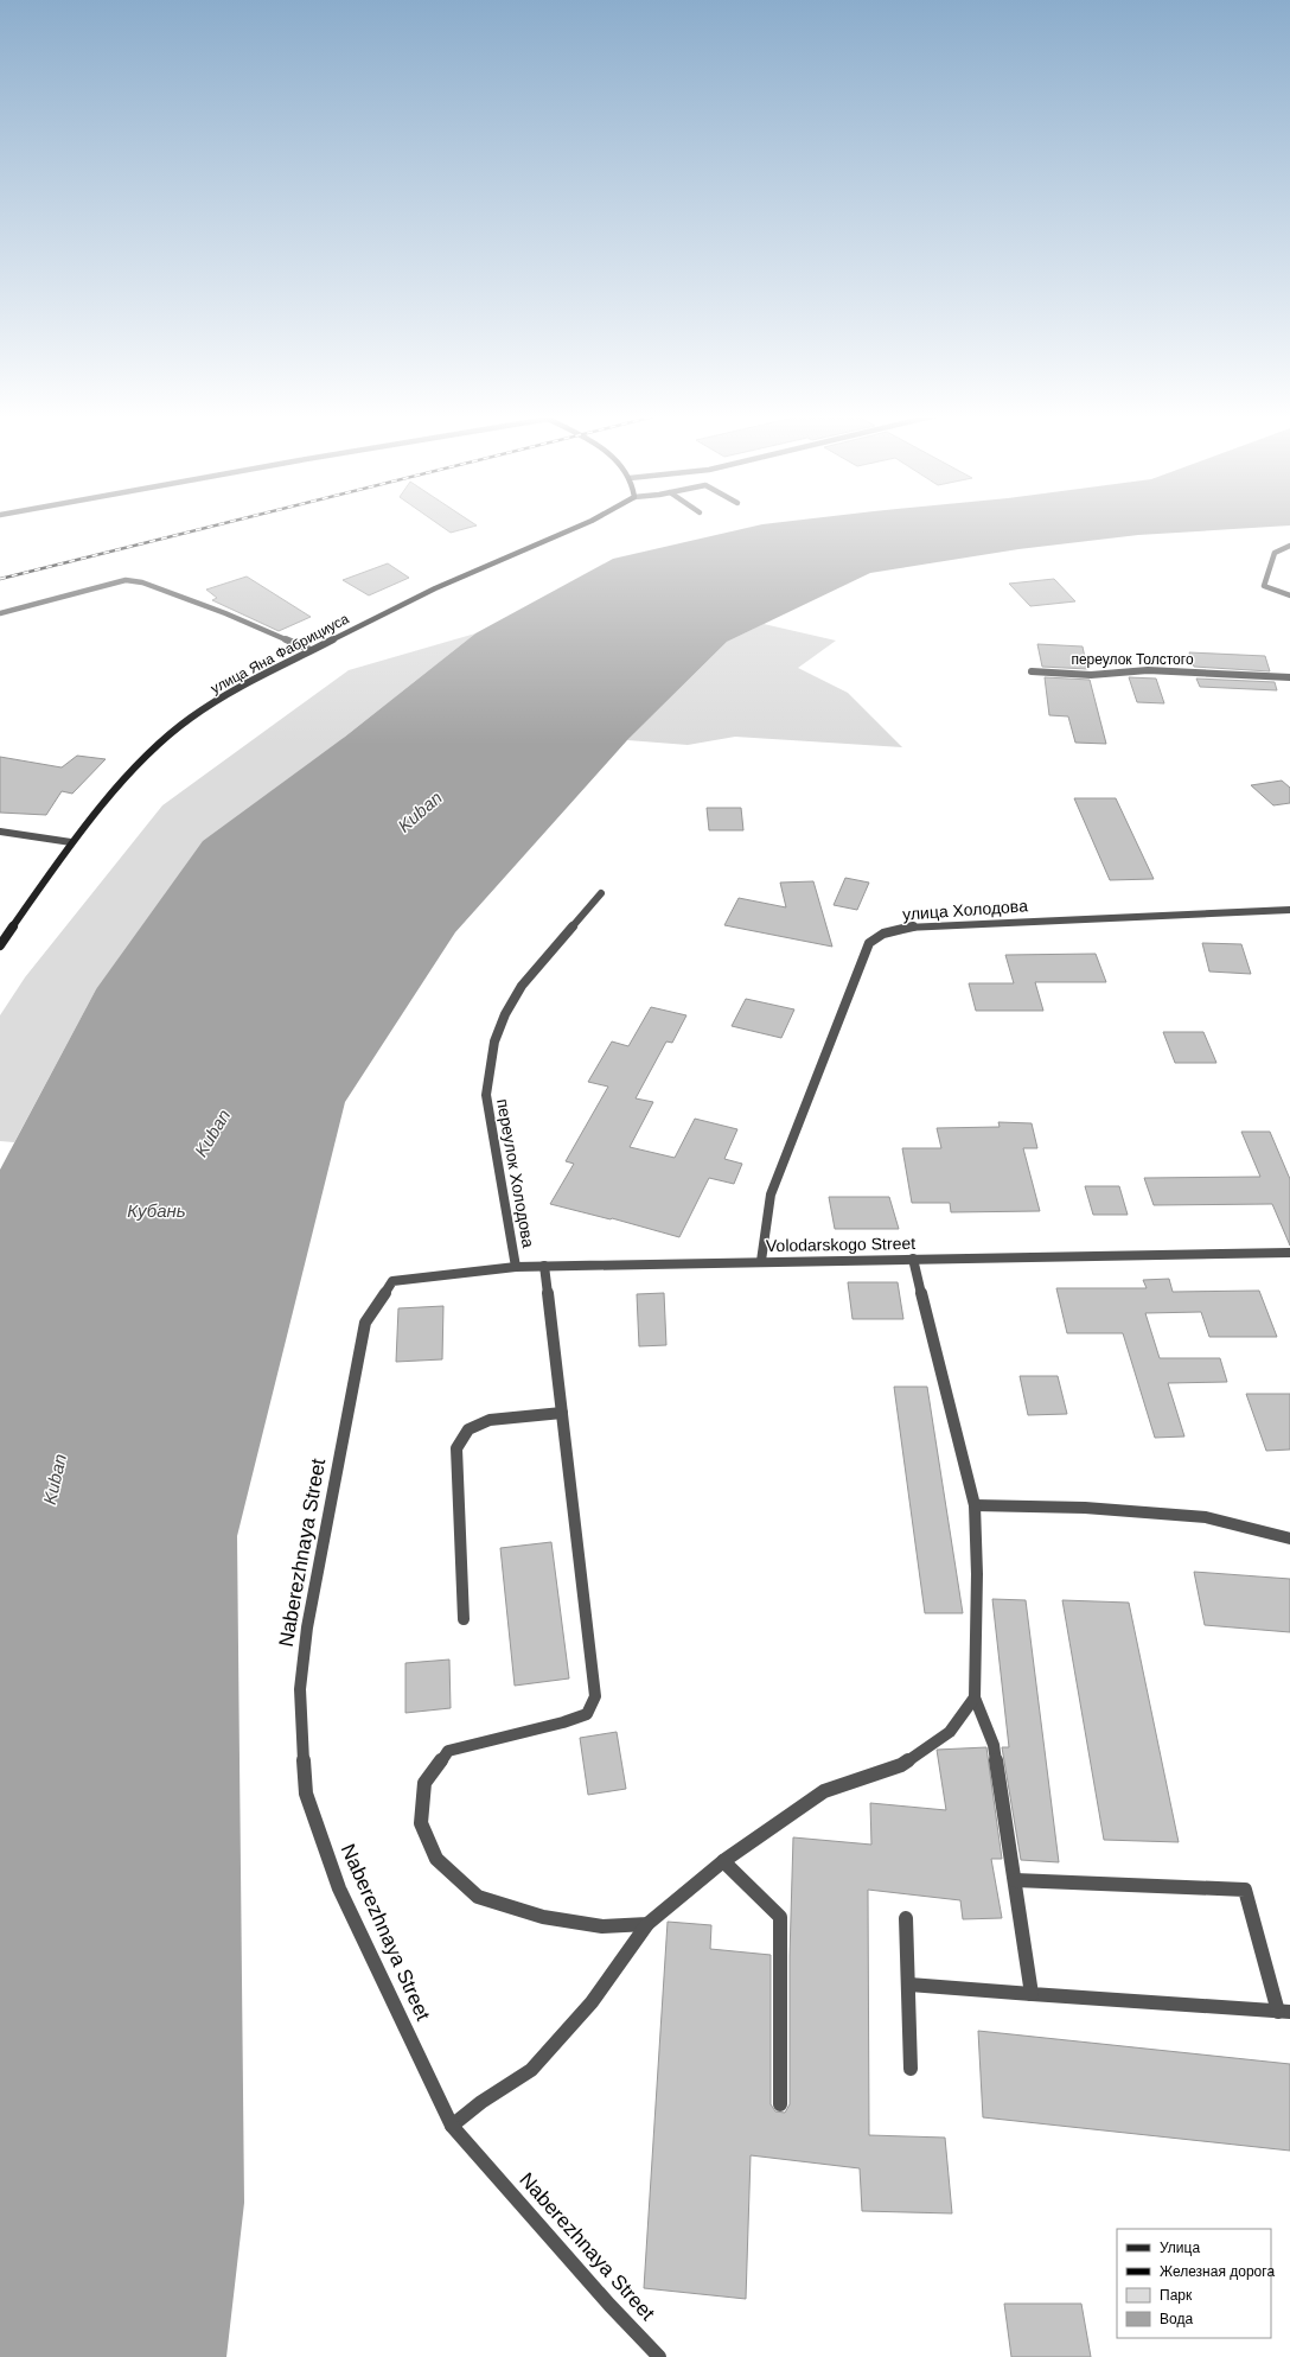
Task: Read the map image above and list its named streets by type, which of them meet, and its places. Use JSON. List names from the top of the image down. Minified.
{"streets":{"street":["улица Яна Фабрициуса","переулок Толстого","улица Холодова","переулок Холодова","Volodarskogo Street","Naberezhnaya Street"]},"crossings":[["улица Холодова","Volodarskogo Street"],["переулок Холодова","Volodarskogo Street"],["Volodarskogo Street","Naberezhnaya Street"]],"water":["Kuban","Кубань"],"legend":["Улица","Железная дорога","Парк","Вода"]}
